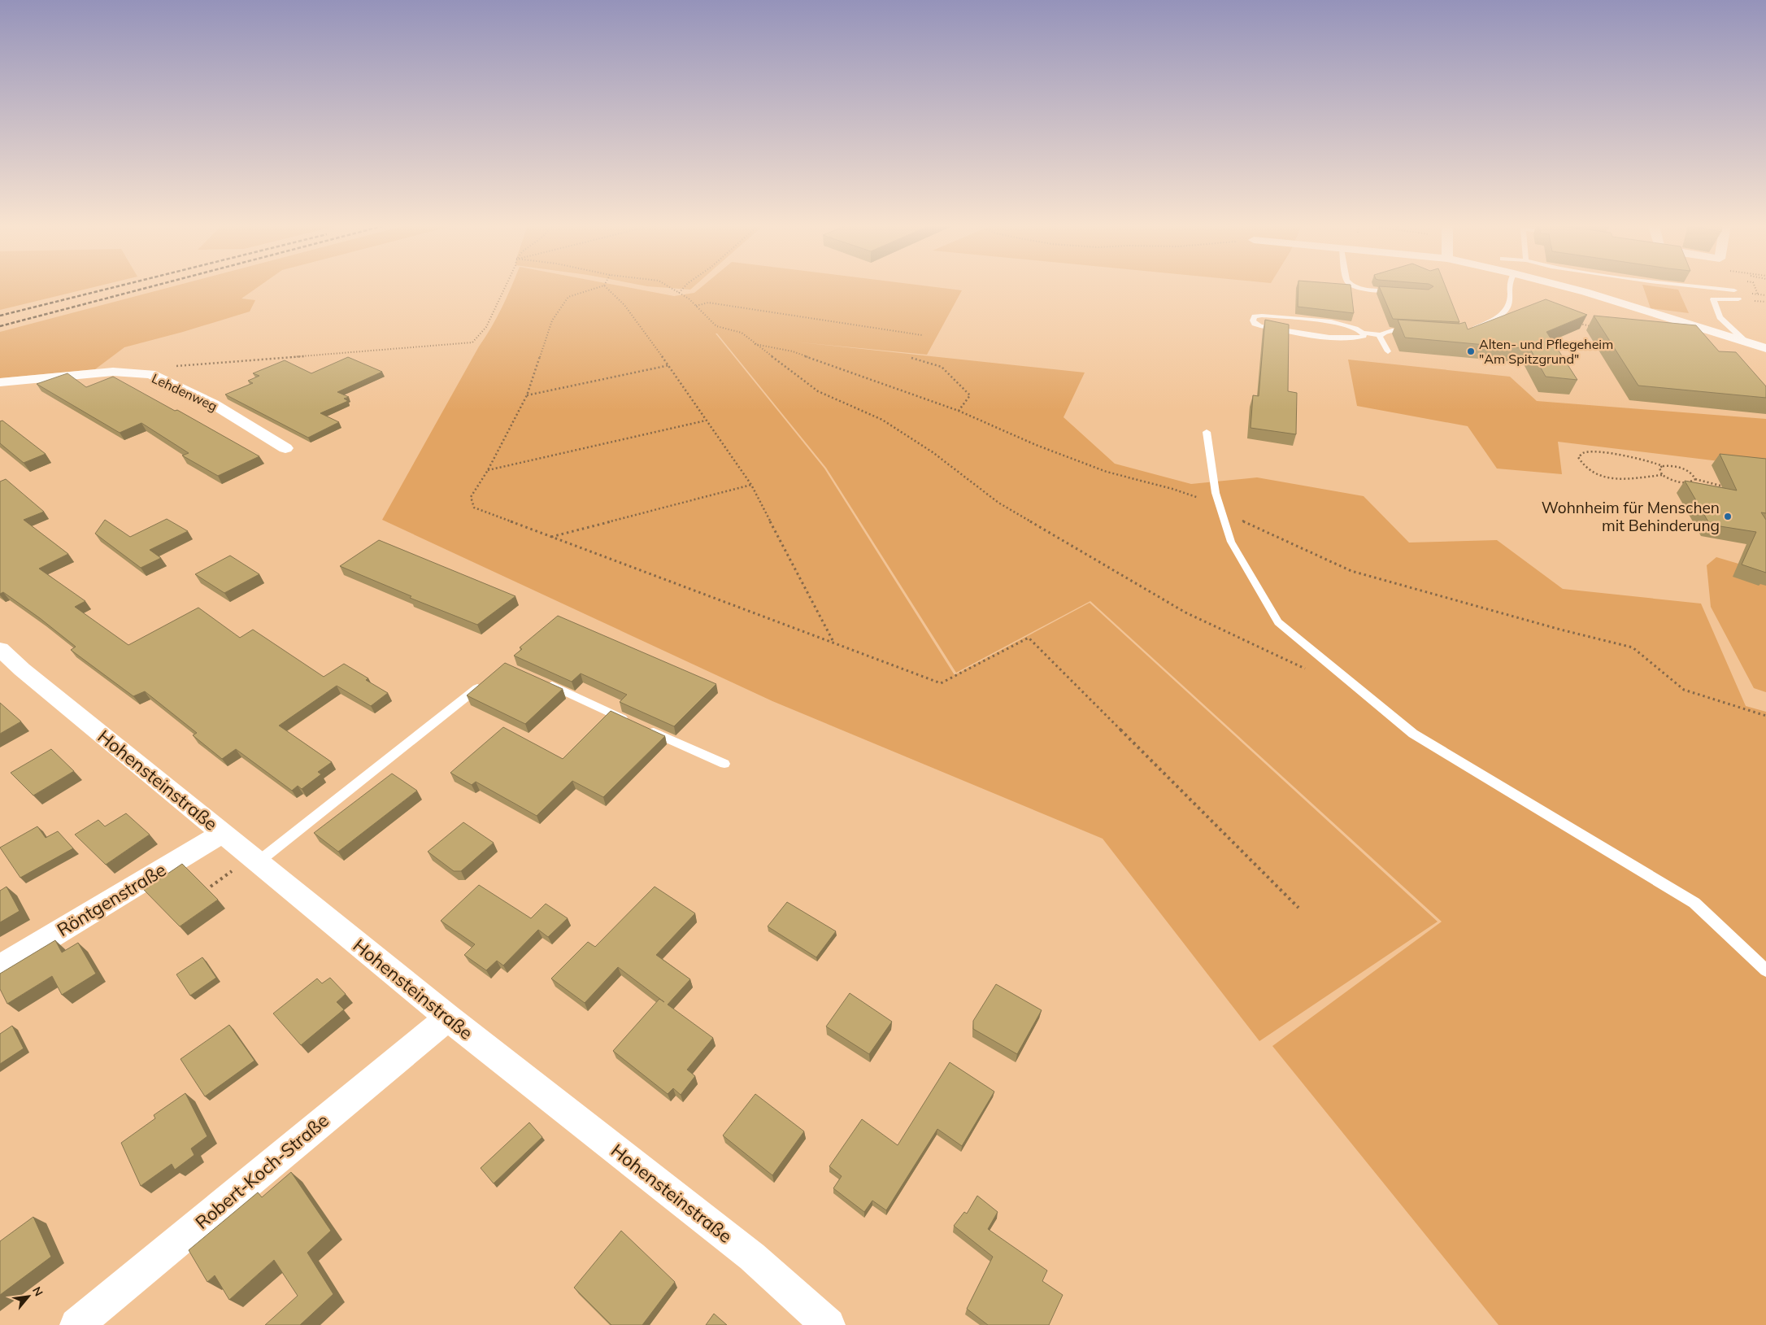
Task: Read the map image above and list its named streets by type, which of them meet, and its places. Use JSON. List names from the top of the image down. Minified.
{"streets":{"street":["Lehdenweg","Hohensteinstraße","Röntgenstraße","Robert-Koch-Straße"]},"crossings":[["Hohensteinstraße","Röntgenstraße"],["Hohensteinstraße","Robert-Koch-Straße"]],"places":["Alten- und Pflegeheim \"Am Spitzgrund\"","Wohnheim für Menschen mit Behinderung"],"north":"top right"}
